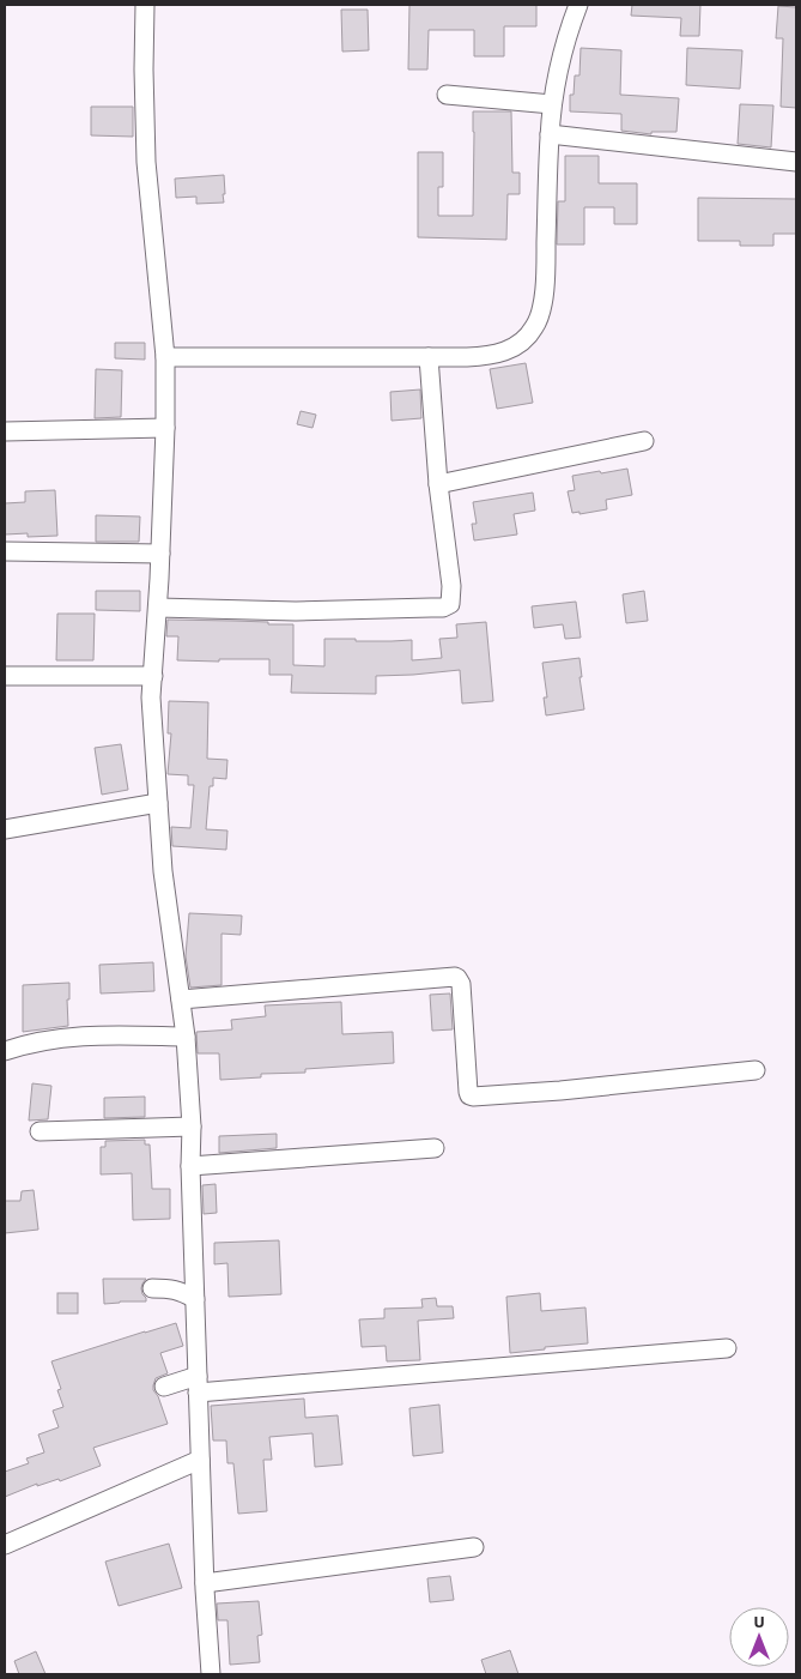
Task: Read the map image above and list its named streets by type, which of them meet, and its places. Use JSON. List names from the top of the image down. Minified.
{"north":"top"}
